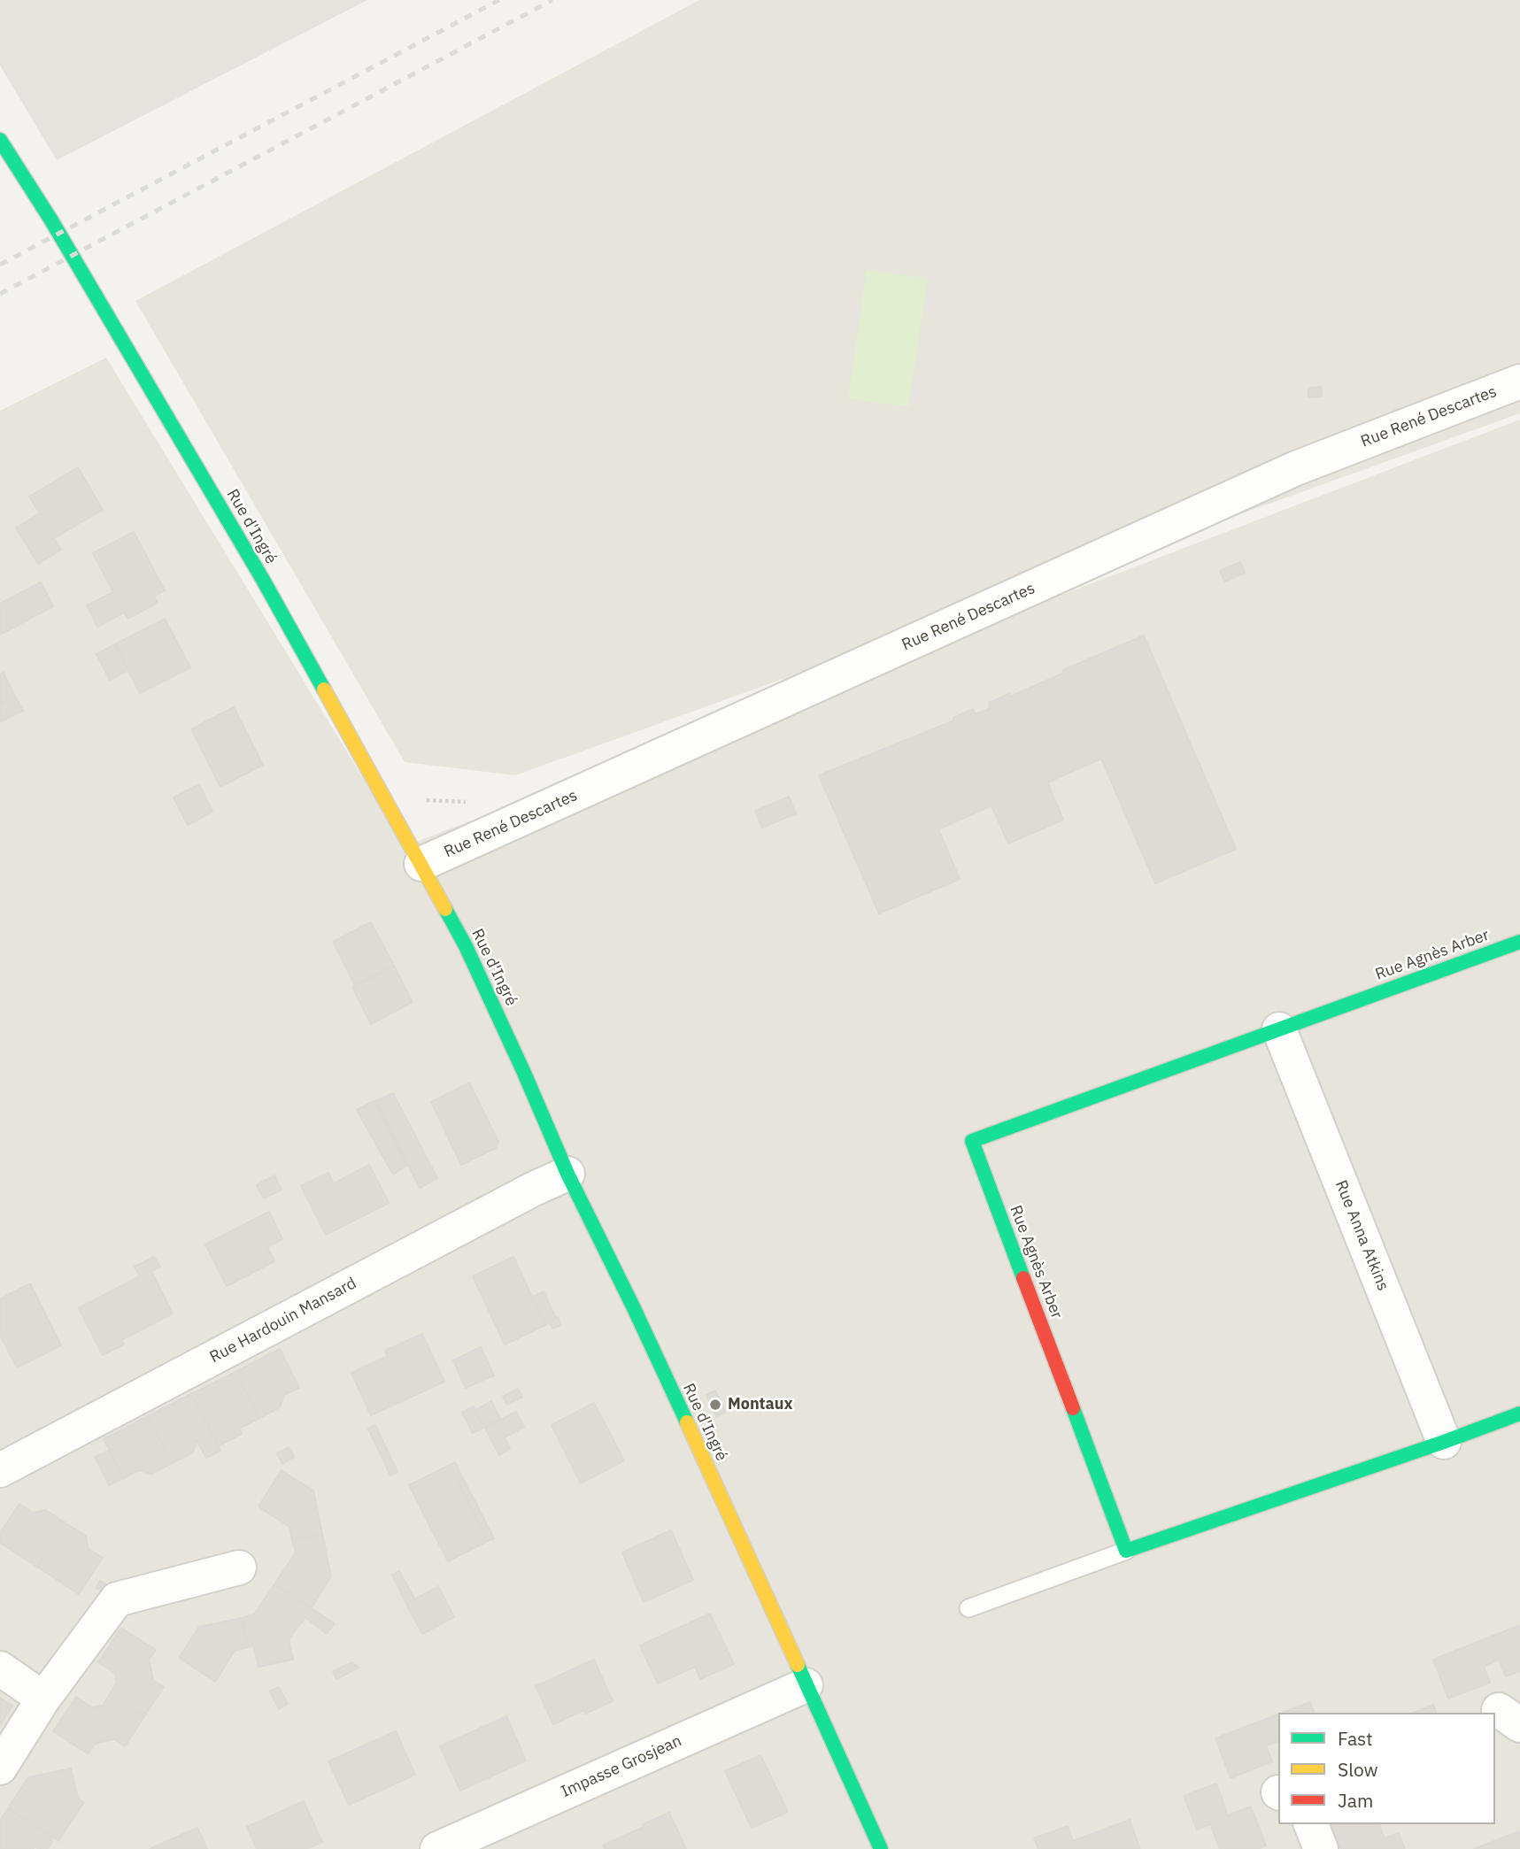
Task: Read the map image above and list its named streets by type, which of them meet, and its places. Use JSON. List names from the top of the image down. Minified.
{"streets":{"street":["Rue René Descartes","Rue d'Ingré","Rue Agnès Arber","Rue Anna Atkins","Rue Hardouin Mansard","Impasse Grosjean"]},"crossings":[["Rue René Descartes","Rue d'Ingré"],["Rue d'Ingré","Rue Hardouin Mansard"],["Rue d'Ingré","Impasse Grosjean"],["Rue Agnès Arber","Rue Anna Atkins"]],"places":["Montaux"],"legend":["Fast","Slow","Jam"]}
